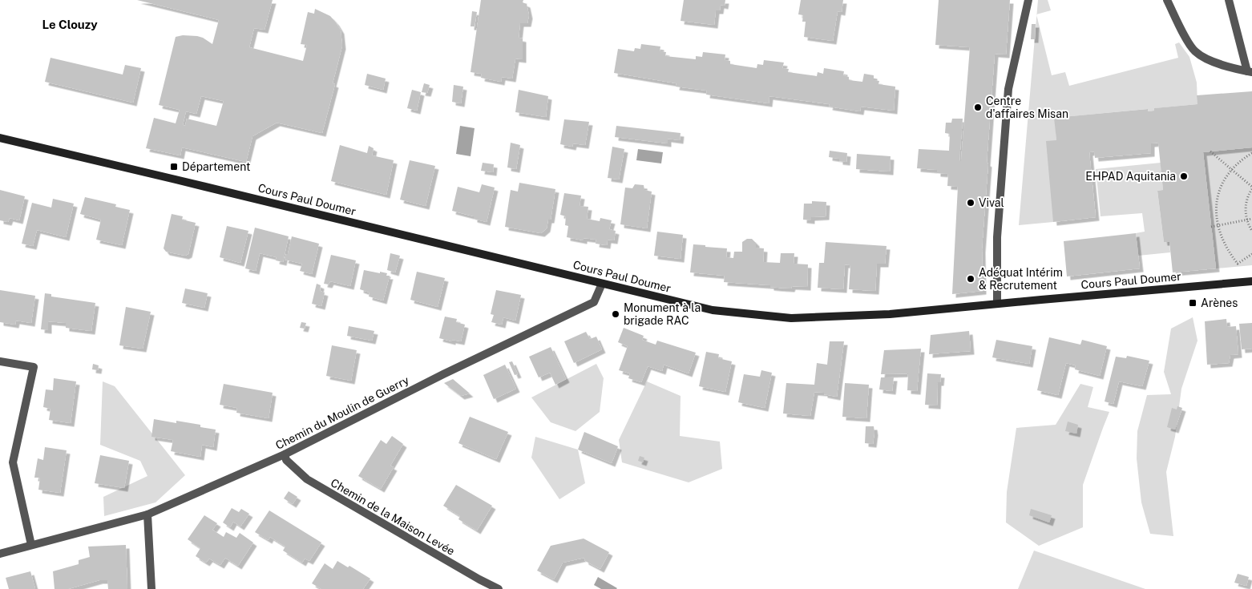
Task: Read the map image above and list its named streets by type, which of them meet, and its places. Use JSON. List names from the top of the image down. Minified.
{"streets":{"street":["Cours Paul Doumer","Chemin du Moulin de Guerry","Chemin de la Maison Levée"]},"crossings":[["Cours Paul Doumer","Chemin du Moulin de Guerry"],["Chemin du Moulin de Guerry","Chemin de la Maison Levée"]],"districts":["Le Clouzy"],"places":{"other":["Centre d'affaires Misan","EHPAD Aquitania","Vival","Adéquat Intérim & Recrutement","Monument à la brigade RAC"],"transit":["Département","Arènes"]}}
